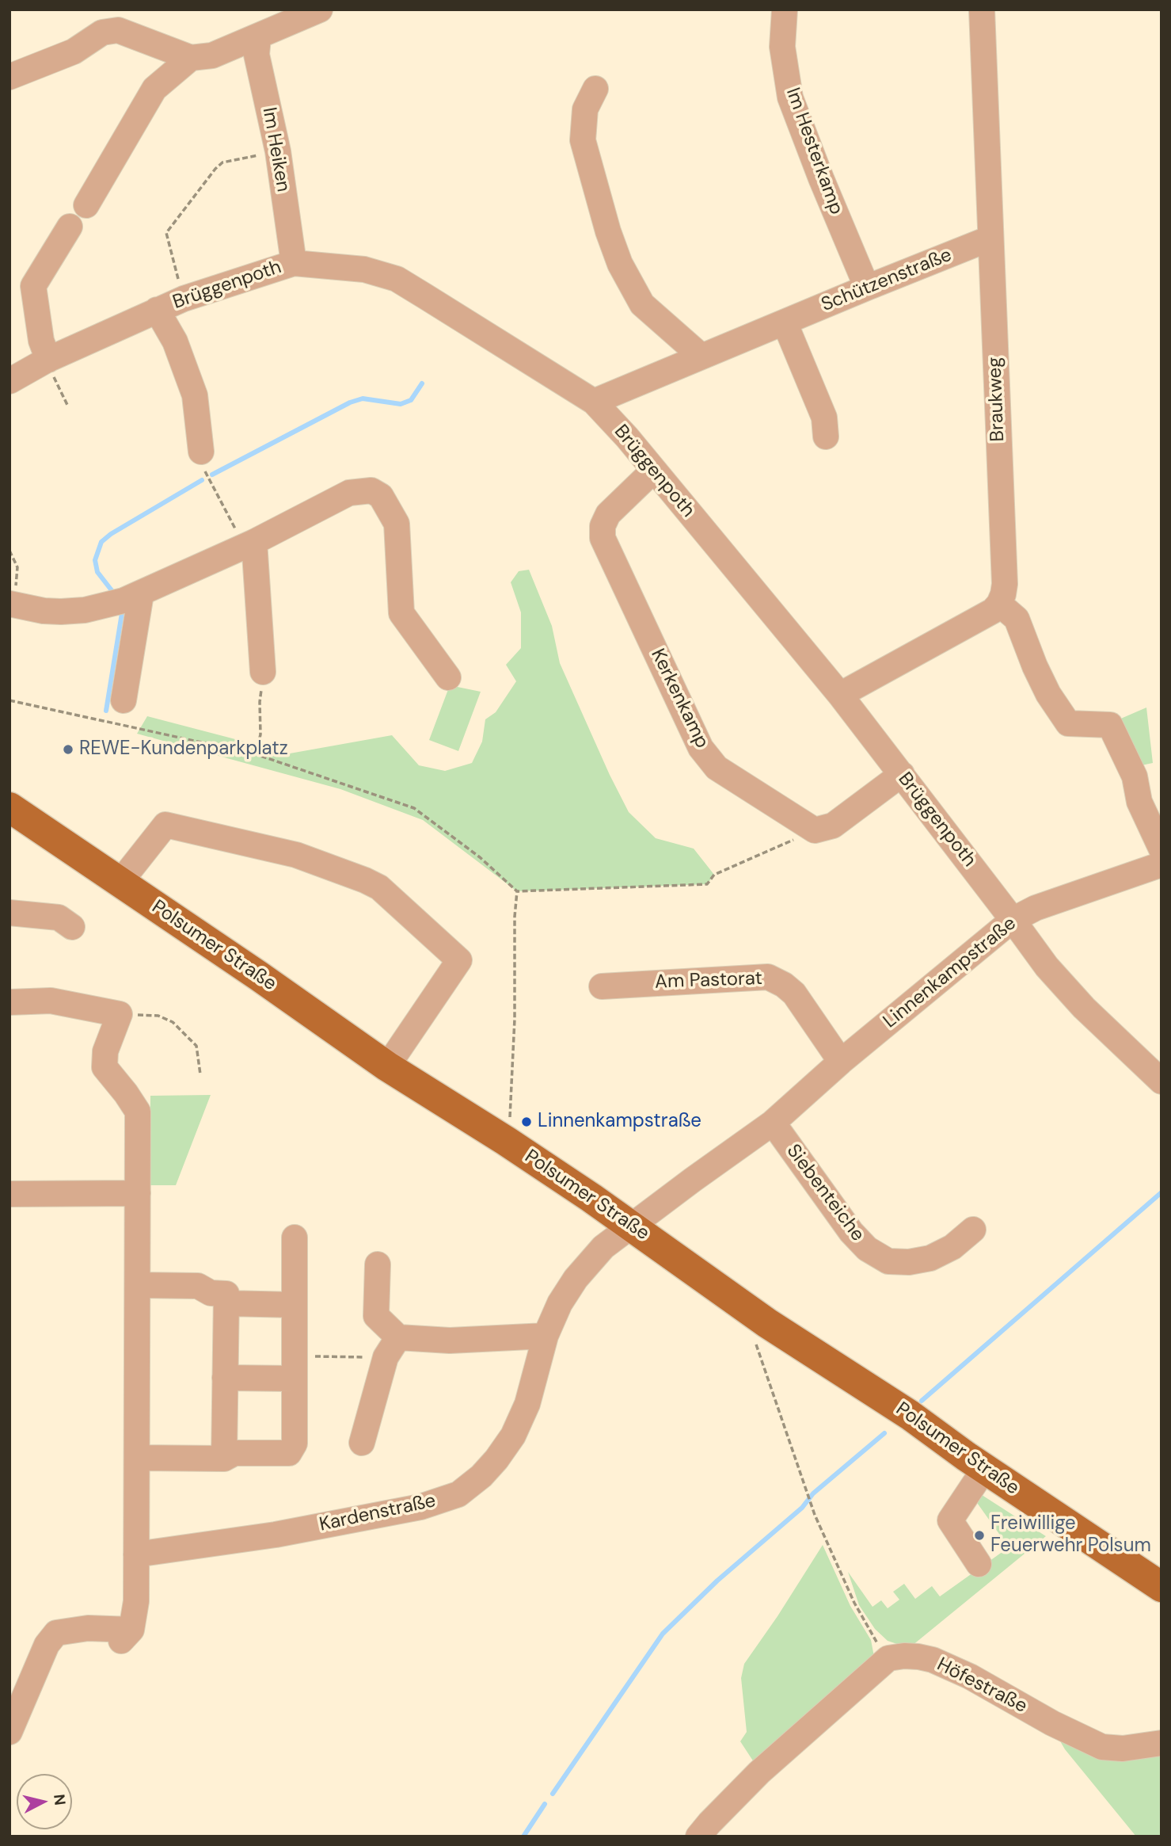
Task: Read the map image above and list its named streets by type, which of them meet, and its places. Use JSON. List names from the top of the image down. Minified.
{"streets":{"main road":["Polsumer Straße"],"street":["Im Heiken","Im Hesterkamp","Schützenstraße","Brüggenpoth","Braukweg","Kerkenkamp","Linnenkampstraße","Am Pastorat","Siebenteiche","Kardenstraße","Höfestraße"]},"crossings":[["Im Heiken","Brüggenpoth"],["Im Hesterkamp","Schützenstraße"],["Schützenstraße","Brüggenpoth"],["Schützenstraße","Braukweg"],["Brüggenpoth","Kerkenkamp"],["Brüggenpoth","Linnenkampstraße"],["Polsumer Straße","Linnenkampstraße"],["Polsumer Straße","Kardenstraße"],["Linnenkampstraße","Am Pastorat"],["Linnenkampstraße","Siebenteiche"],["Linnenkampstraße","Kardenstraße"]],"places":["REWE-Kundenparkplatz","Linnenkampstraße","Freiwillige Feuerwehr Polsum"],"north":"right"}
